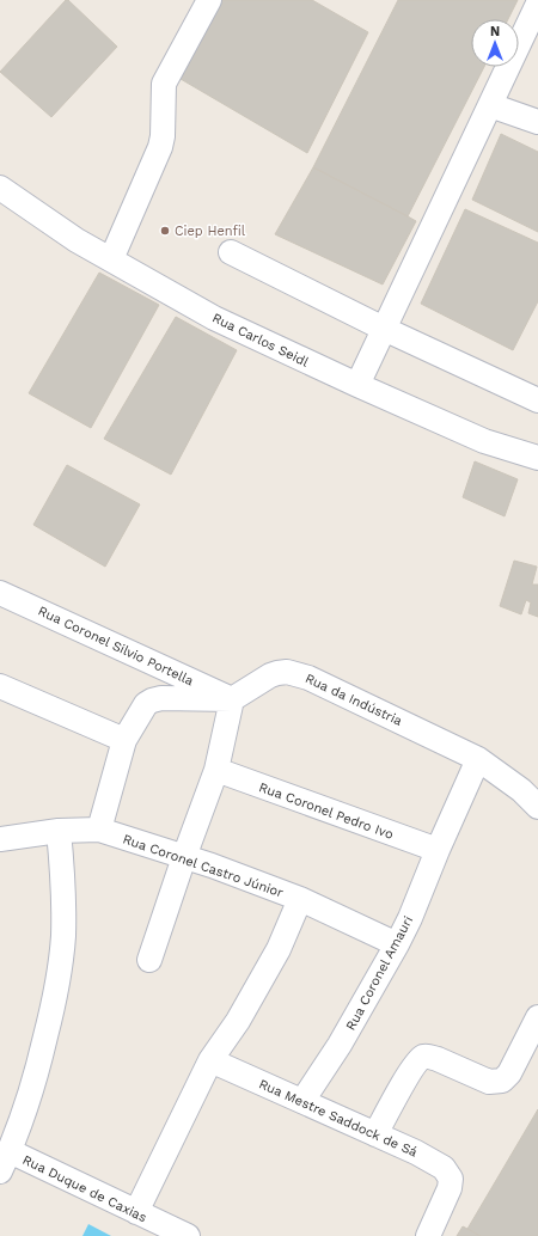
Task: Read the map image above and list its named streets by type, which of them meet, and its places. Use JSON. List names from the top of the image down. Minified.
{"streets":{"street":["Rua Carlos Seidl","Rua Coronel Silvio Portella","Rua da Indústria","Rua Coronel Pedro Ivo","Rua Coronel Castro Júnior","Rua Coronel Amauri","Rua Mestre Saddock de Sá","Rua Duque de Caxias"]},"crossings":[["Rua Coronel Silvio Portella","Rua da Indústria"],["Rua da Indústria","Rua Coronel Amauri"],["Rua Coronel Pedro Ivo","Rua Coronel Amauri"],["Rua Coronel Castro Júnior","Rua Coronel Amauri"],["Rua Coronel Amauri","Rua Mestre Saddock de Sá"]],"places":["Ciep Henfil"],"north":"top"}
